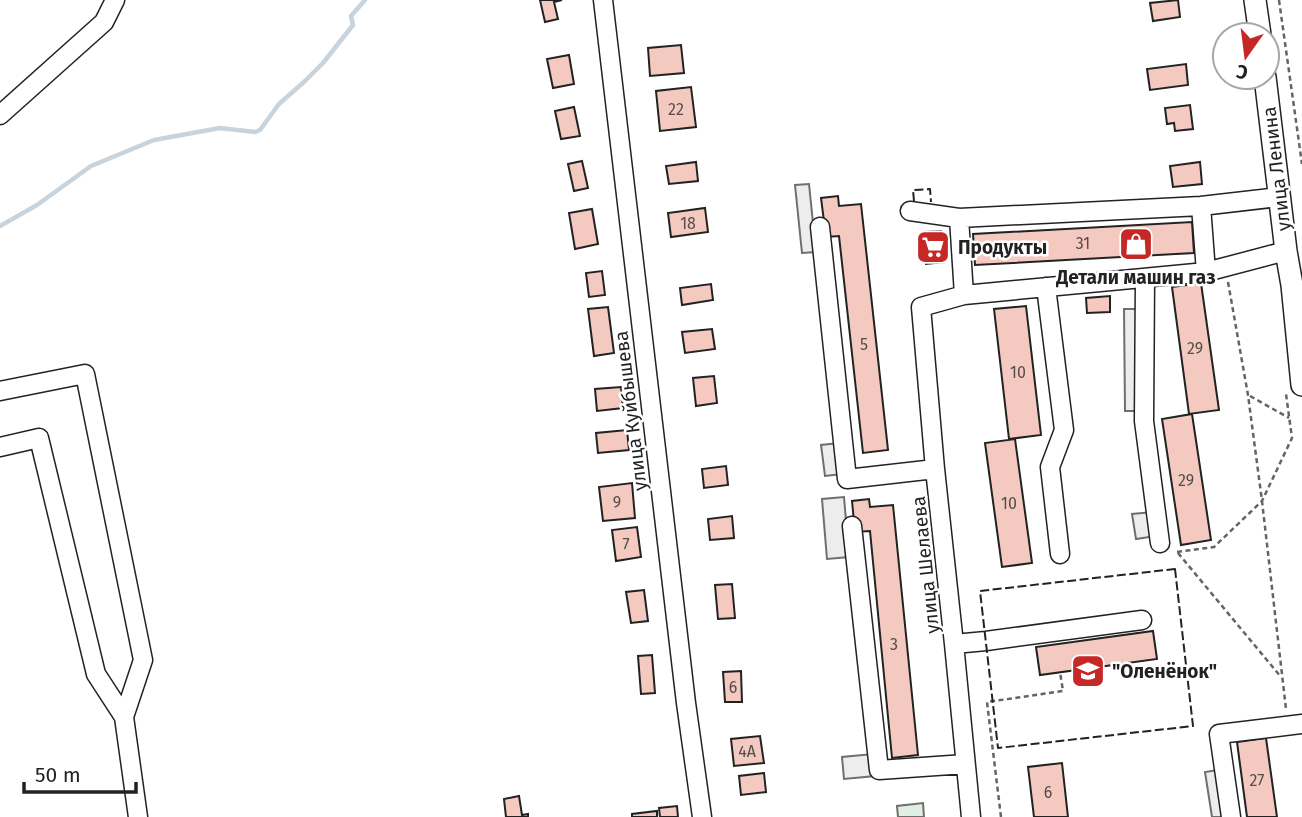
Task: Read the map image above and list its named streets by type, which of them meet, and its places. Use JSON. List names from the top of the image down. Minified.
{"streets":{"main road":["улица Ленина"],"street":["улица Куйбышева","улица Шелаева"]},"places":{"shop":["Детали машин газ"],"supermarket":["Продукты"],"school or university":["\"Оленёнок\""]},"house_numbers":["22","18","31","5","29","10","29","9","10","7","3","6","4А","27","6"],"scale_bar":"50 m","north":"bottom"}
